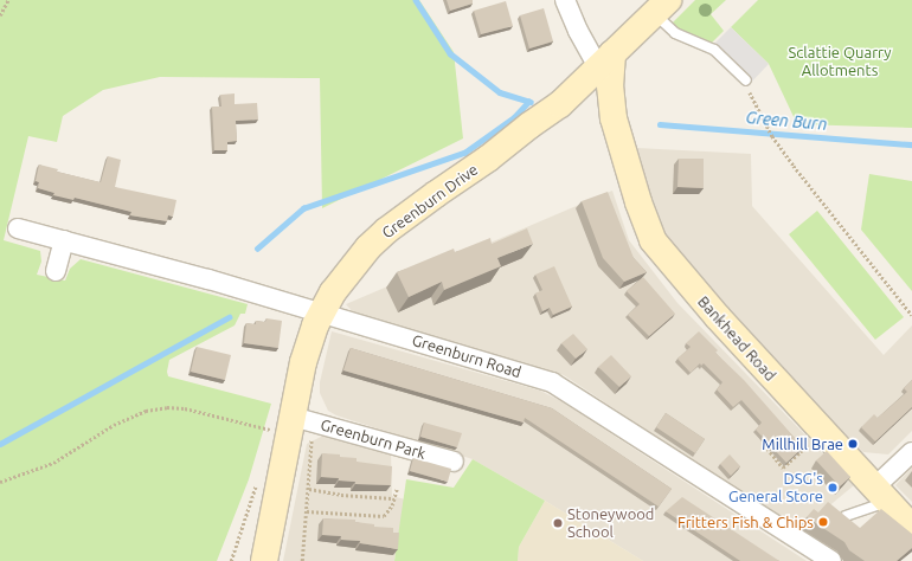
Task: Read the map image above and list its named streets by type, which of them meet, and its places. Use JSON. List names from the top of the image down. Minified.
{"streets":{"street":["Greenburn Drive","Bankhead Road","Greenburn Road","Greenburn Park"]},"crossings":[["Greenburn Drive","Bankhead Road"],["Greenburn Drive","Greenburn Road"],["Greenburn Drive","Greenburn Park"]],"water":["Green Burn"],"parks":["Sclattie Quarry Allotments"],"places":["Millhill Brae","DSG's General Store","Fritters Fish & Chips","Stoneywood School"]}
